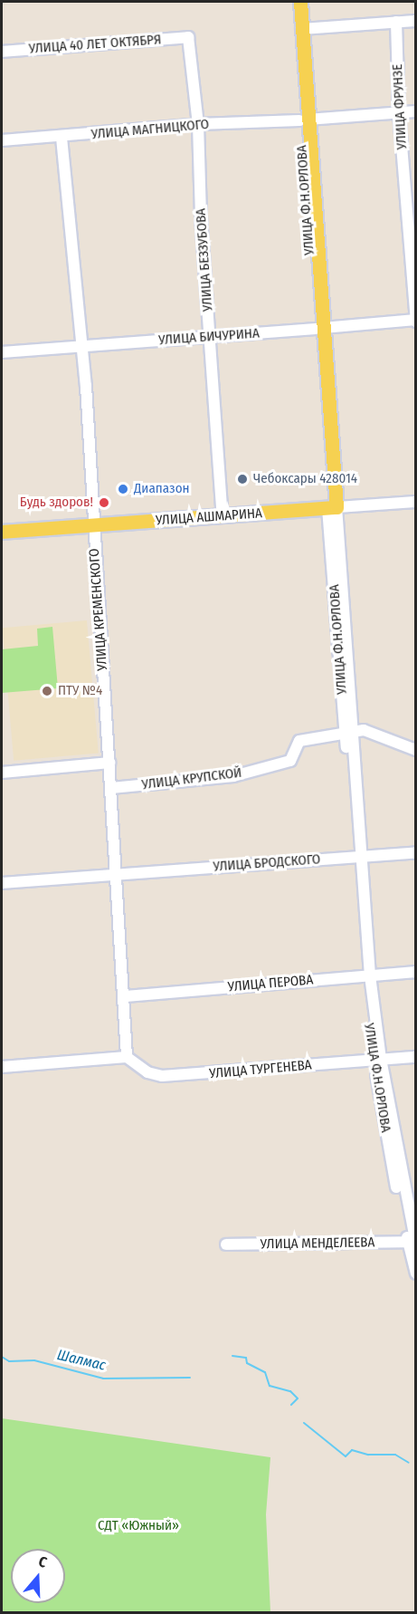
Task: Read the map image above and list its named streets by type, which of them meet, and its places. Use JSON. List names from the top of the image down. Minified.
{"streets":{"main road":["УЛИЦА Ф.Н.ОРЛОВА","УЛИЦА АШМАРИНА"],"street":["УЛИЦА 40 ЛЕТ ОКТЯБРЯ","УЛИЦА ФРУНЗЕ","УЛИЦА МАГНИЦКОГО","УЛИЦА БЕЗЗУБОВА","УЛИЦА БИЧУРИНА","УЛИЦА КРЕМЕНСКОГО","УЛИЦА КРУПСКОЙ","УЛИЦА БРОДСКОГО","УЛИЦА ПЕРОВА","УЛИЦА ТУРГЕНЕВА","УЛИЦА МЕНДЕЛЕЕВА"]},"crossings":[["УЛИЦА 40 ЛЕТ ОКТЯБРЯ","УЛИЦА БЕЗЗУБОВА"],["УЛИЦА ФРУНЗЕ","УЛИЦА МАГНИЦКОГО"],["УЛИЦА ФРУНЗЕ","УЛИЦА БИЧУРИНА"],["УЛИЦА МАГНИЦКОГО","УЛИЦА Ф.Н.ОРЛОВА"],["УЛИЦА МАГНИЦКОГО","УЛИЦА БЕЗЗУБОВА"],["УЛИЦА МАГНИЦКОГО","УЛИЦА КРЕМЕНСКОГО"],["УЛИЦА Ф.Н.ОРЛОВА","УЛИЦА БИЧУРИНА"],["УЛИЦА Ф.Н.ОРЛОВА","УЛИЦА АШМАРИНА"],["УЛИЦА Ф.Н.ОРЛОВА","УЛИЦА КРУПСКОЙ"],["УЛИЦА Ф.Н.ОРЛОВА","УЛИЦА БРОДСКОГО"],["УЛИЦА Ф.Н.ОРЛОВА","УЛИЦА ПЕРОВА"],["УЛИЦА Ф.Н.ОРЛОВА","УЛИЦА ТУРГЕНЕВА"],["УЛИЦА Ф.Н.ОРЛОВА","УЛИЦА МЕНДЕЛЕЕВА"],["УЛИЦА БЕЗЗУБОВА","УЛИЦА БИЧУРИНА"],["УЛИЦА БЕЗЗУБОВА","УЛИЦА АШМАРИНА"],["УЛИЦА БИЧУРИНА","УЛИЦА КРЕМЕНСКОГО"],["УЛИЦА АШМАРИНА","УЛИЦА КРЕМЕНСКОГО"],["УЛИЦА КРЕМЕНСКОГО","УЛИЦА КРУПСКОЙ"],["УЛИЦА КРЕМЕНСКОГО","УЛИЦА БРОДСКОГО"],["УЛИЦА КРЕМЕНСКОГО","УЛИЦА ПЕРОВА"],["УЛИЦА КРЕМЕНСКОГО","УЛИЦА ТУРГЕНЕВА"]],"water":["Шалмас"],"parks":["СДТ «Южный»"],"places":["Чебоксары 428014","Диапазон","Будь здоров!","ПТУ №4"],"north":"top"}
